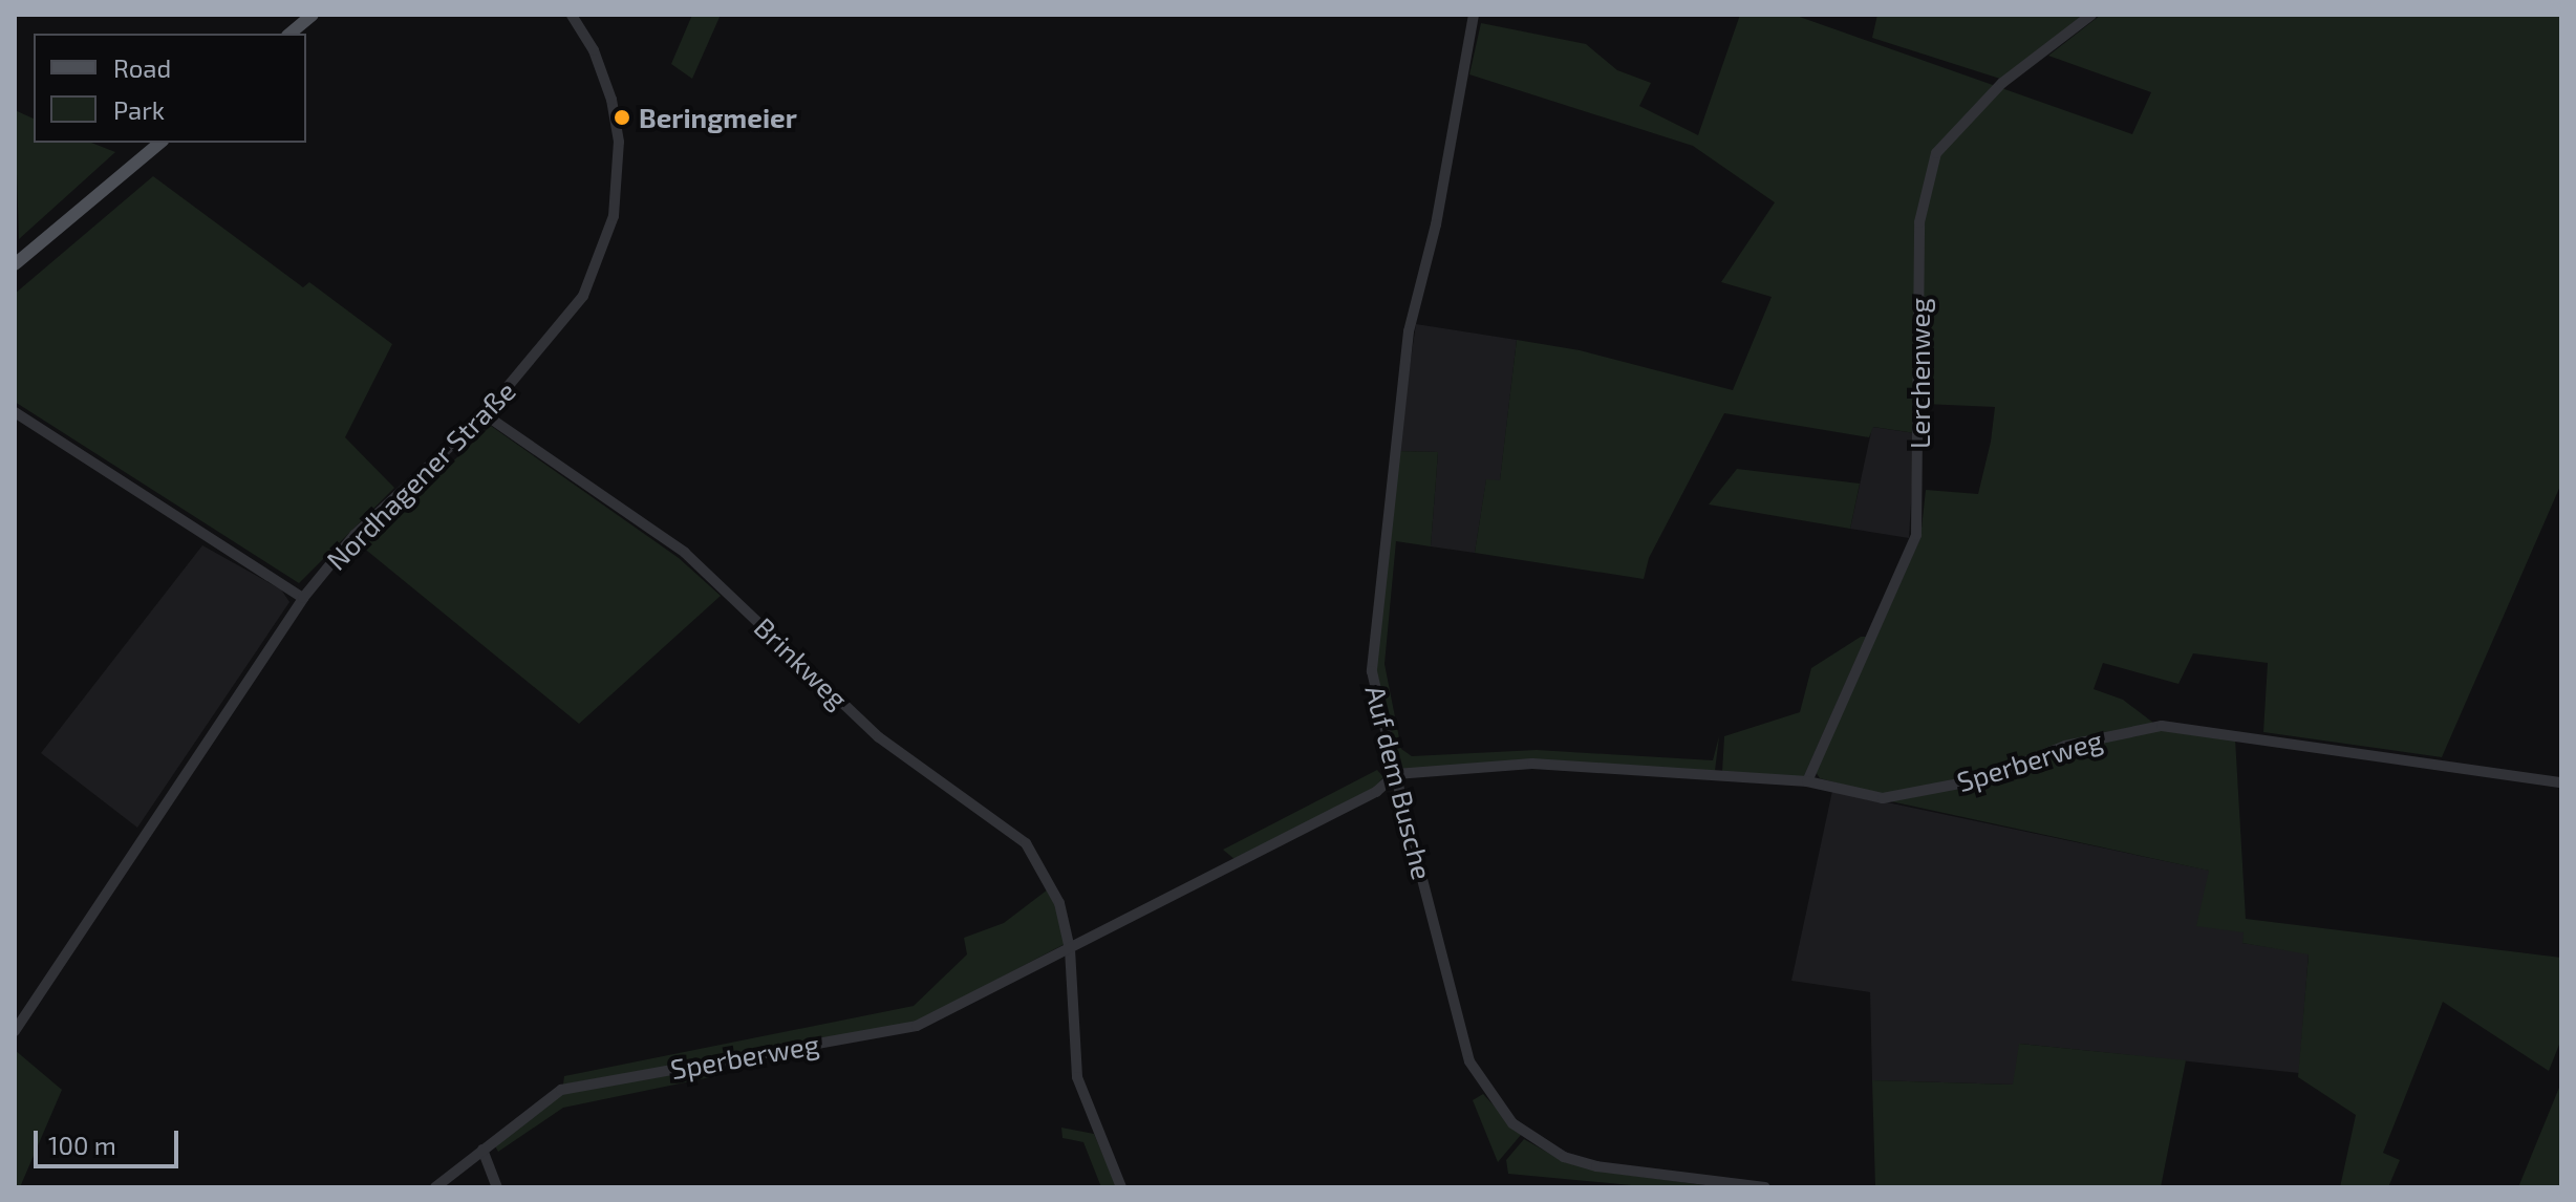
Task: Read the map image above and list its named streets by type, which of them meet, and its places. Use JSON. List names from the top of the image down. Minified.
{"streets":{"street":["Lerchenweg","Nordhagener Straße","Brinkweg","Sperberweg","Auf dem Busche"]},"crossings":[["Lerchenweg","Sperberweg"],["Nordhagener Straße","Brinkweg"],["Brinkweg","Sperberweg"],["Sperberweg","Auf dem Busche"]],"places":["Beringmeier"],"legend":["Road","Park"],"scale_bar":"100 m"}
